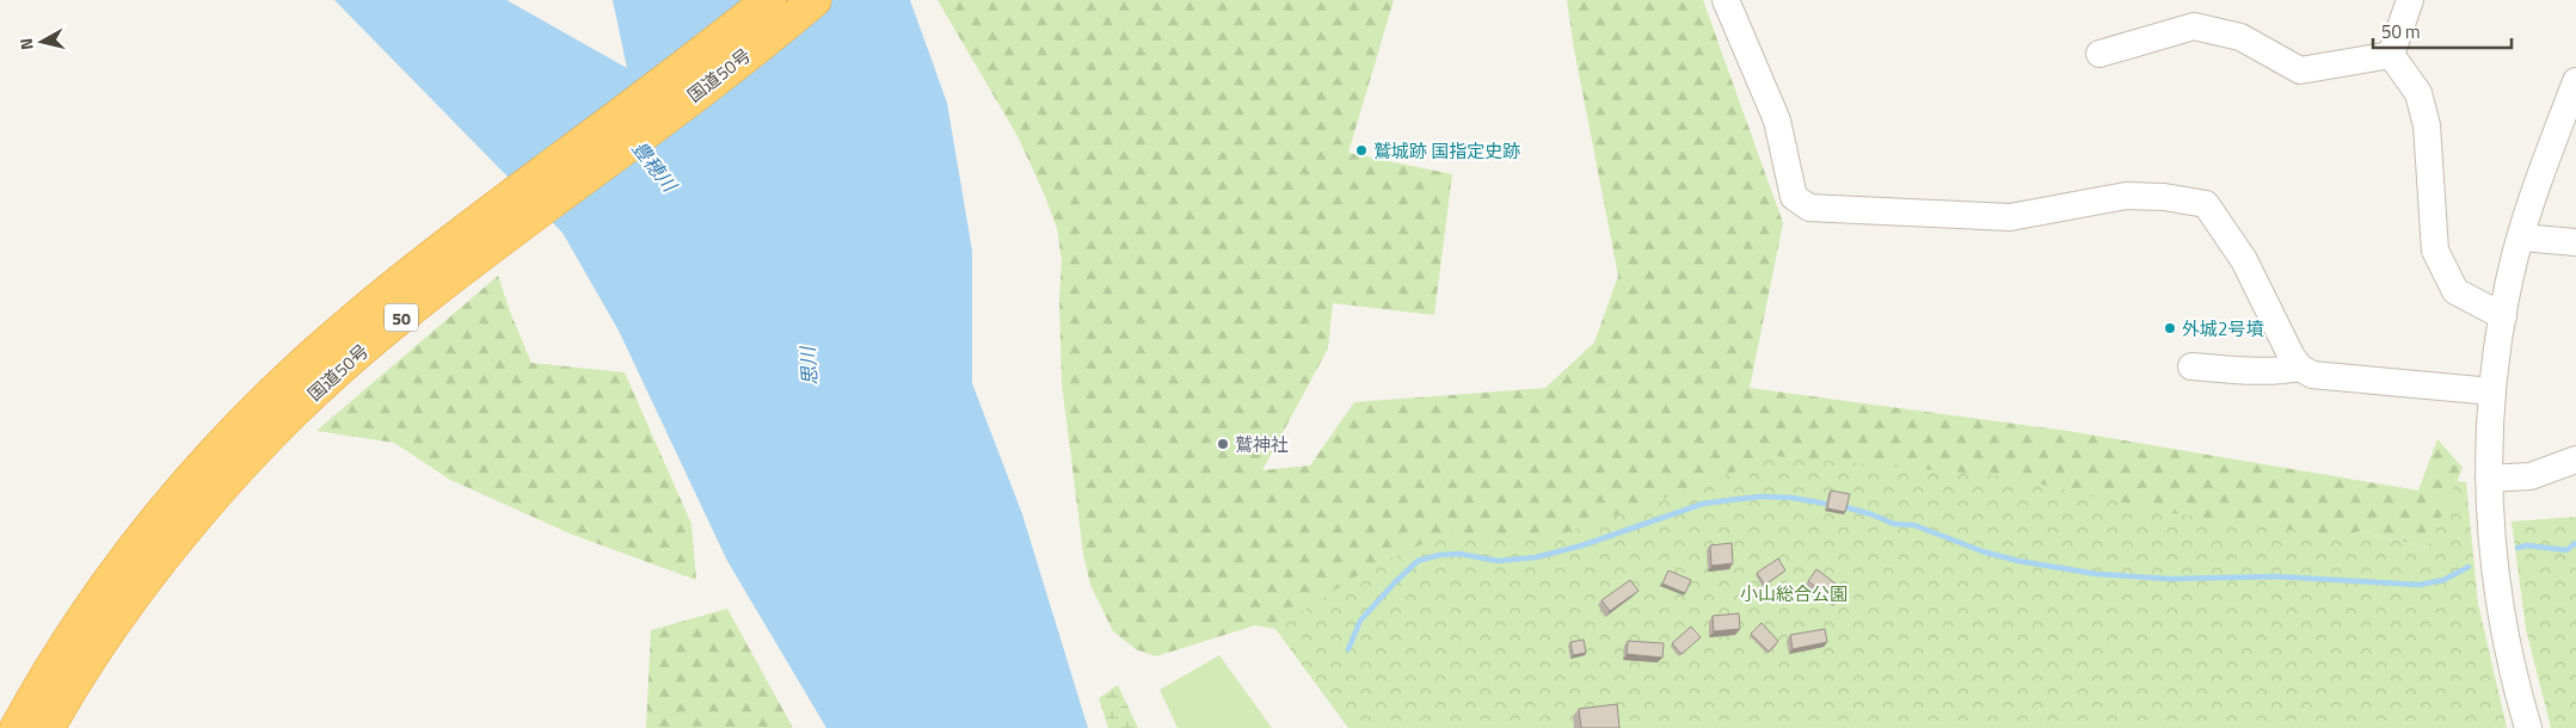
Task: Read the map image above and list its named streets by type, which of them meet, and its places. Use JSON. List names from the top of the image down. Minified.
{"streets":{"highway":["国道50号","50"]},"water":["豊穂川","思川"],"parks":["小山総合公園"],"places":["鷲城跡 国指定史跡","外城2号墳","鷲神社"],"scale_bar":"50 m","north":"left"}
